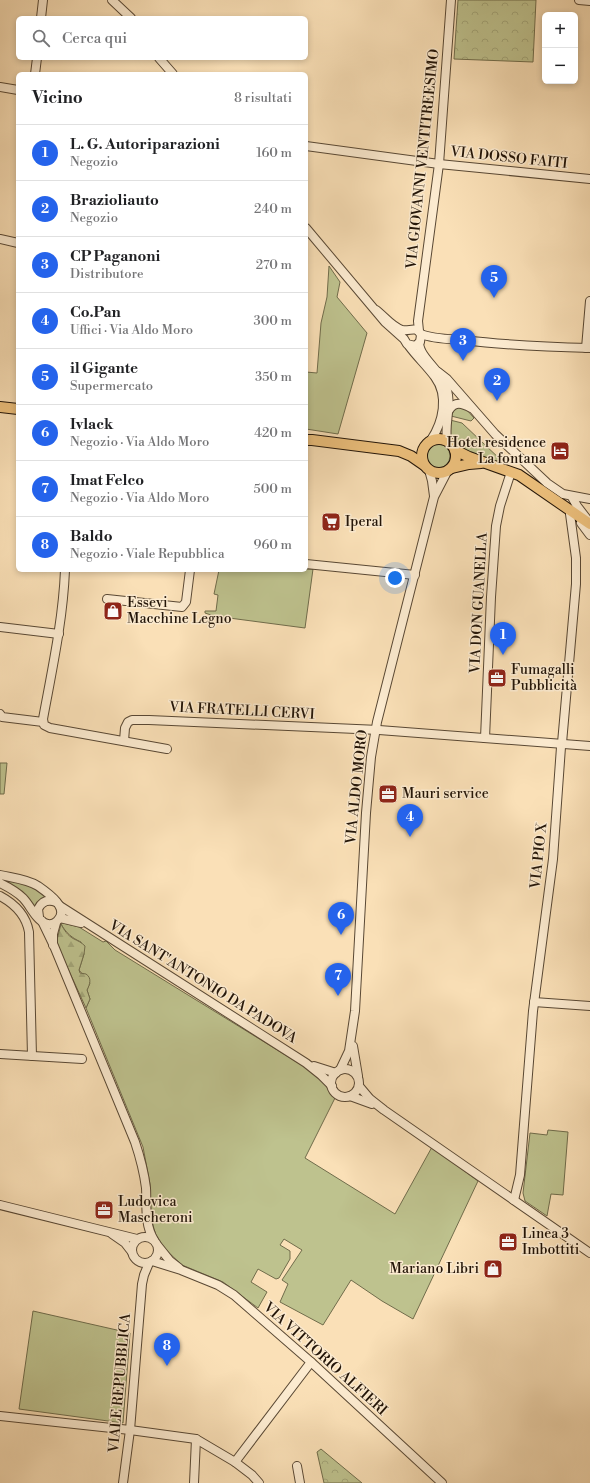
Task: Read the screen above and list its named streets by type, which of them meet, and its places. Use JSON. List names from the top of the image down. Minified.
{"streets":{"street":["VIA DOSSO FAITI","VIA GIOVANNI VENTITREESIMO","VIA DON GUANELLA","VIA FRATELLI CERVI","VIA ALDO MORO","VIA PIO X","VIA SANT'ANTONIO DA PADOVA","VIA VITTORIO ALFIERI","VIALE REPUBBLICA"]},"crossings":[["VIA DOSSO FAITI","VIA GIOVANNI VENTITREESIMO"],["VIA FRATELLI CERVI","VIA ALDO MORO"],["VIA ALDO MORO","VIA SANT'ANTONIO DA PADOVA"],["VIA VITTORIO ALFIERI","VIALE REPUBBLICA"]],"places":{"hotel":["Hotel residence La fontana"],"supermarket":["Iperal"],"shop":["Essevi Macchine Legno","Mariano Libri"],"office":["Fumagalli Pubblicità","Mauri service","Ludovica Mascheroni","Linea 3 Imbottiti"]},"page":{"map_buttons":["+","−"],"search":"Cerca qui","heading":["Vicino","8 risultati"],"list":[{"mark":"1","name":"L. G. Autoriparazioni","note":"Negozio","value":"160 m"},{"mark":"2","name":"Brazioliauto","note":"Negozio","value":"240 m"},{"mark":"3","name":"CP Paganoni","note":"Distributore","value":"270 m"},{"mark":"4","name":"Co.Pan","note":"Uffici · Via Aldo Moro","value":"300 m"},{"mark":"5","name":"il Gigante","note":"Supermercato","value":"350 m"},{"mark":"6","name":"Ivlack","note":"Negozio · Via Aldo Moro","value":"420 m"},{"mark":"7","name":"Imat Felco","note":"Negozio · Via Aldo Moro","value":"500 m"},{"mark":"8","name":"Baldo","note":"Negozio · Viale Repubblica","value":"960 m"}],"pins":["5","3","2","1","4","6","7","8"]}}
